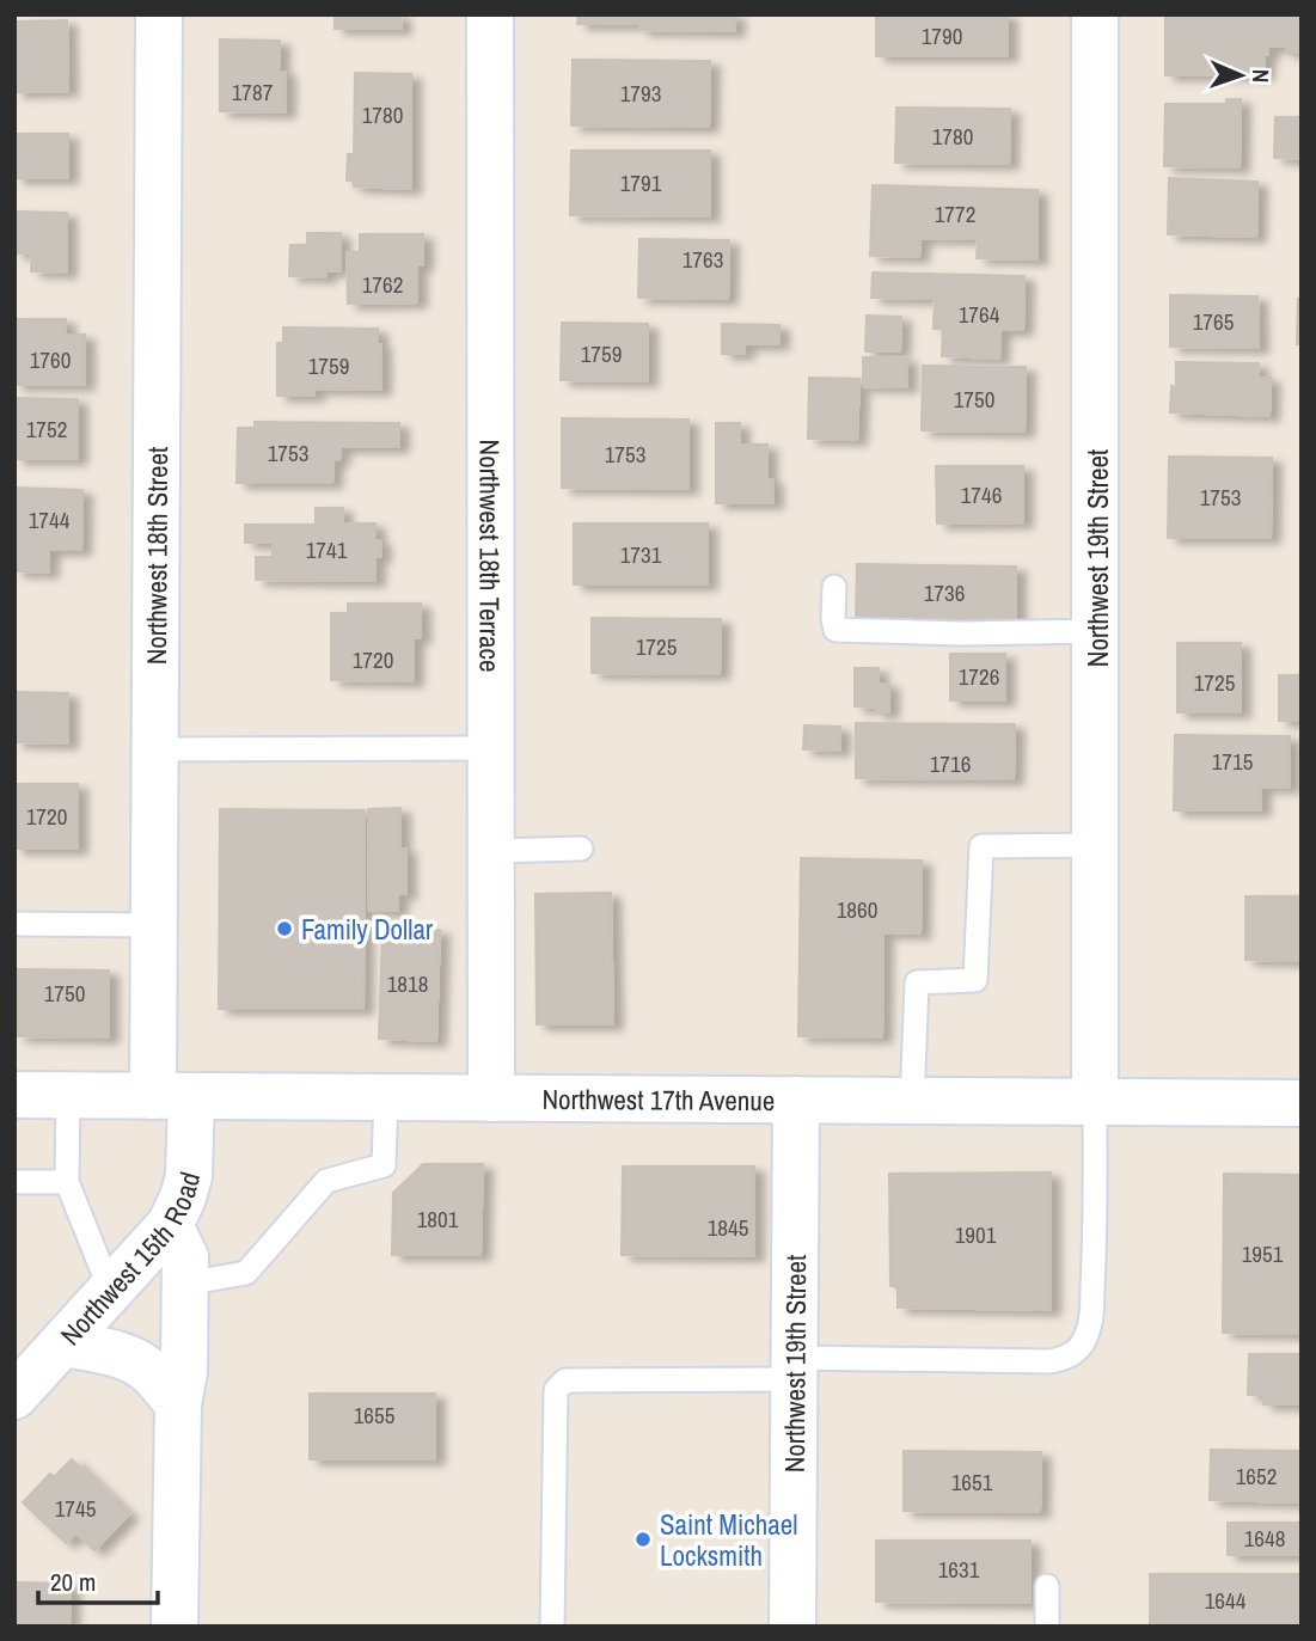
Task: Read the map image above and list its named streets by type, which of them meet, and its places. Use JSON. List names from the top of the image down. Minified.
{"streets":{"street":["Northwest 18th Street","Northwest 18th Terrace","Northwest 19th Street","Northwest 17th Avenue","Northwest 15th Road"]},"crossings":[["Northwest 18th Street","Northwest 17th Avenue"],["Northwest 18th Street","Northwest 15th Road"],["Northwest 18th Terrace","Northwest 17th Avenue"],["Northwest 19th Street","Northwest 17th Avenue"],["Northwest 17th Avenue","Northwest 15th Road"]],"places":["Family Dollar","Saint Michael Locksmith"],"house_numbers":["1790","1787","1793","1780","1780","1791","1772","1763","1762","1764","1765","1759","1760","1759","1750","1752","1753","1753","1746","1753","1744","1741","1731","1736","1725","1720","1726","1725","1715","1716","1720","1860","1818","1750","1801","1845","1901","1951","1655","1652","1651","1745","1648","1631","1644"],"scale_bar":"20 m","north":"right"}
